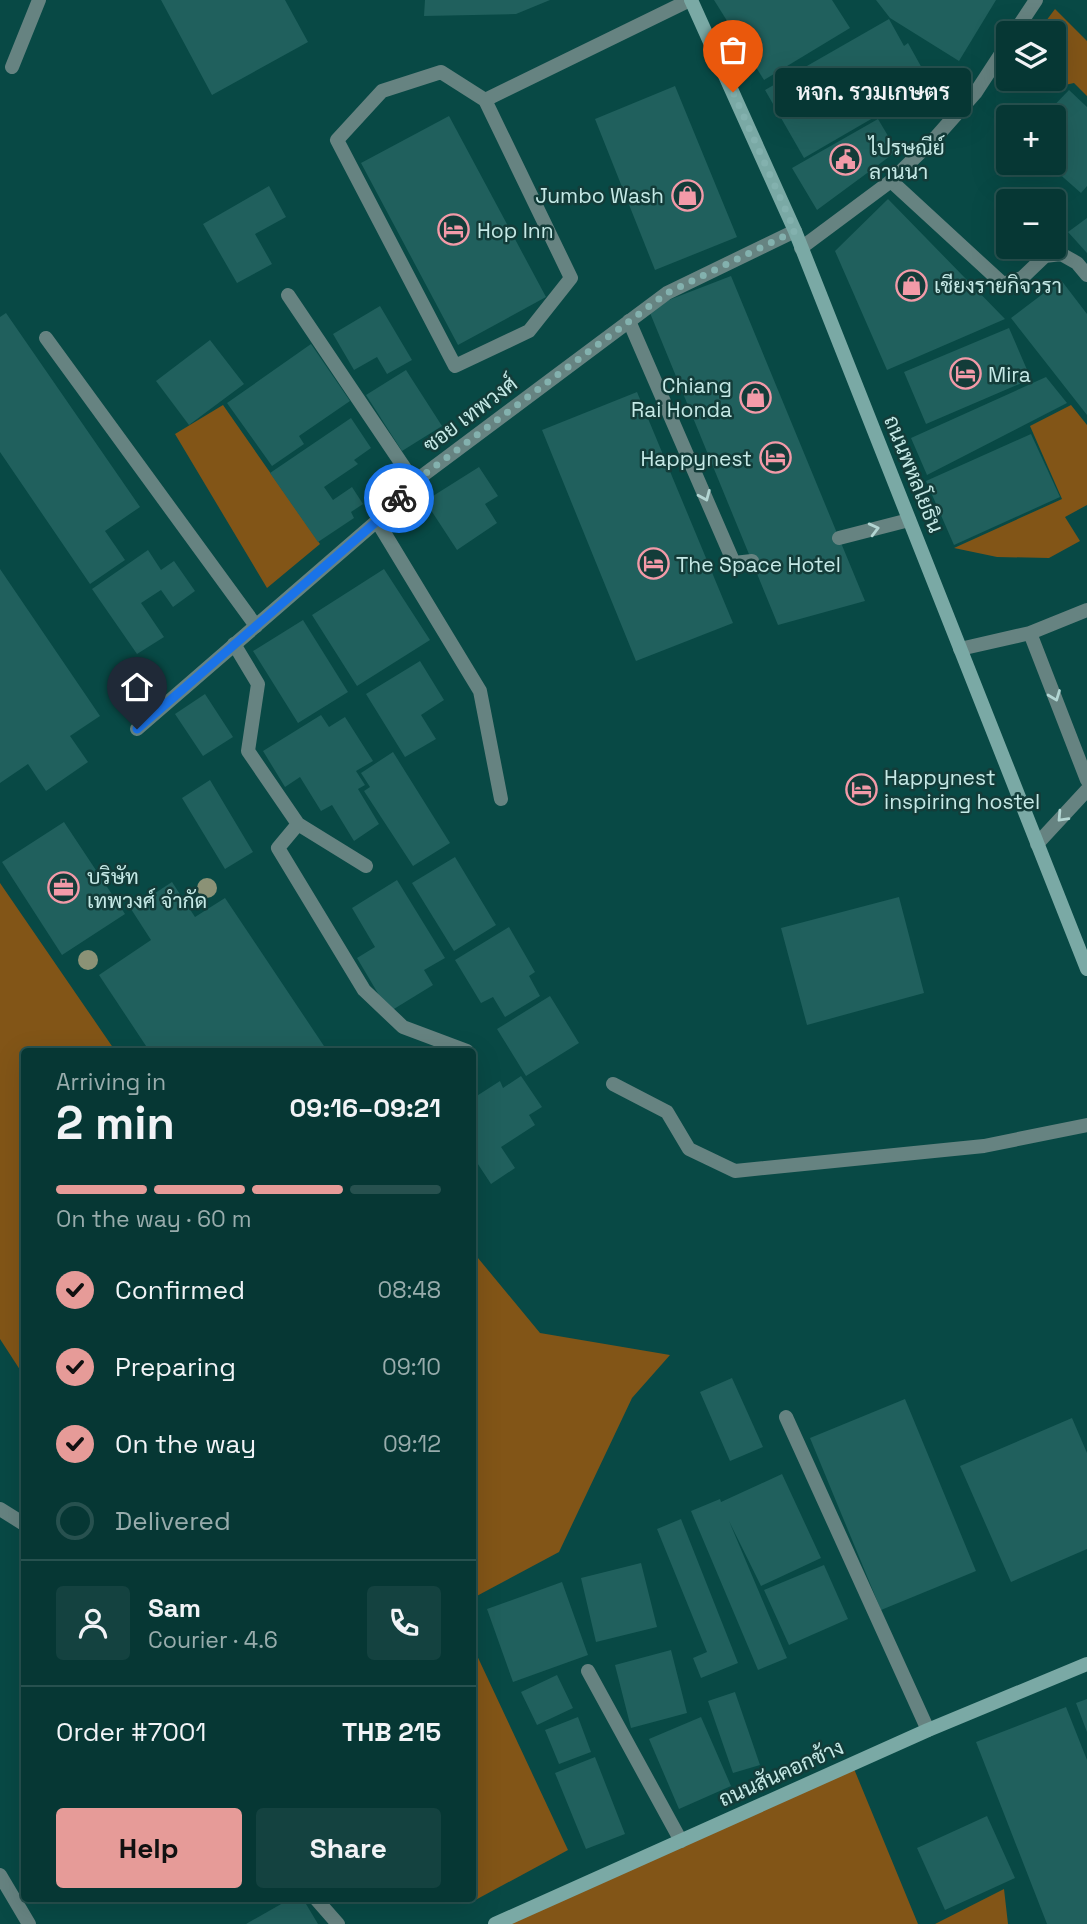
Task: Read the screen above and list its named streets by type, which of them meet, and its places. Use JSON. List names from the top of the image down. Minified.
{"streets":{"main road":["ถนนพหลโยธิน","ถนนสันคอกช้าง"],"street":["ซอย เทพวงศ์"]},"crossings":[["ซอย เทพวงศ์","ถนนพหลโยธิน"]],"places":{"other":["หจก. รวมเกษตร"],"public building":["ไปรษณีย์ ลานนา"],"shop":["Jumbo Wash","เชียงรายกิจวรา","Chiang Rai Honda"],"hotel":["Hop Inn","Mira","Happynest","The Space Hotel","Happynest inspiring hostel"],"office":["บริษัท เทพวงศ์ จำกัด"]},"page":{"map_buttons":["+","−"],"bubble":"หจก. รวมเกษตร","heading":["2 min","Arriving in","09:16–09:21"],"panel":["Sam","Courier · 4.6","Order #7001","THB 215"],"bar":"On the way · 60 m","list":[["Confirmed","08:48"],["Preparing","09:10"],["On the way","09:12"],"Delivered"],"buttons":["Help","Share"]}}
